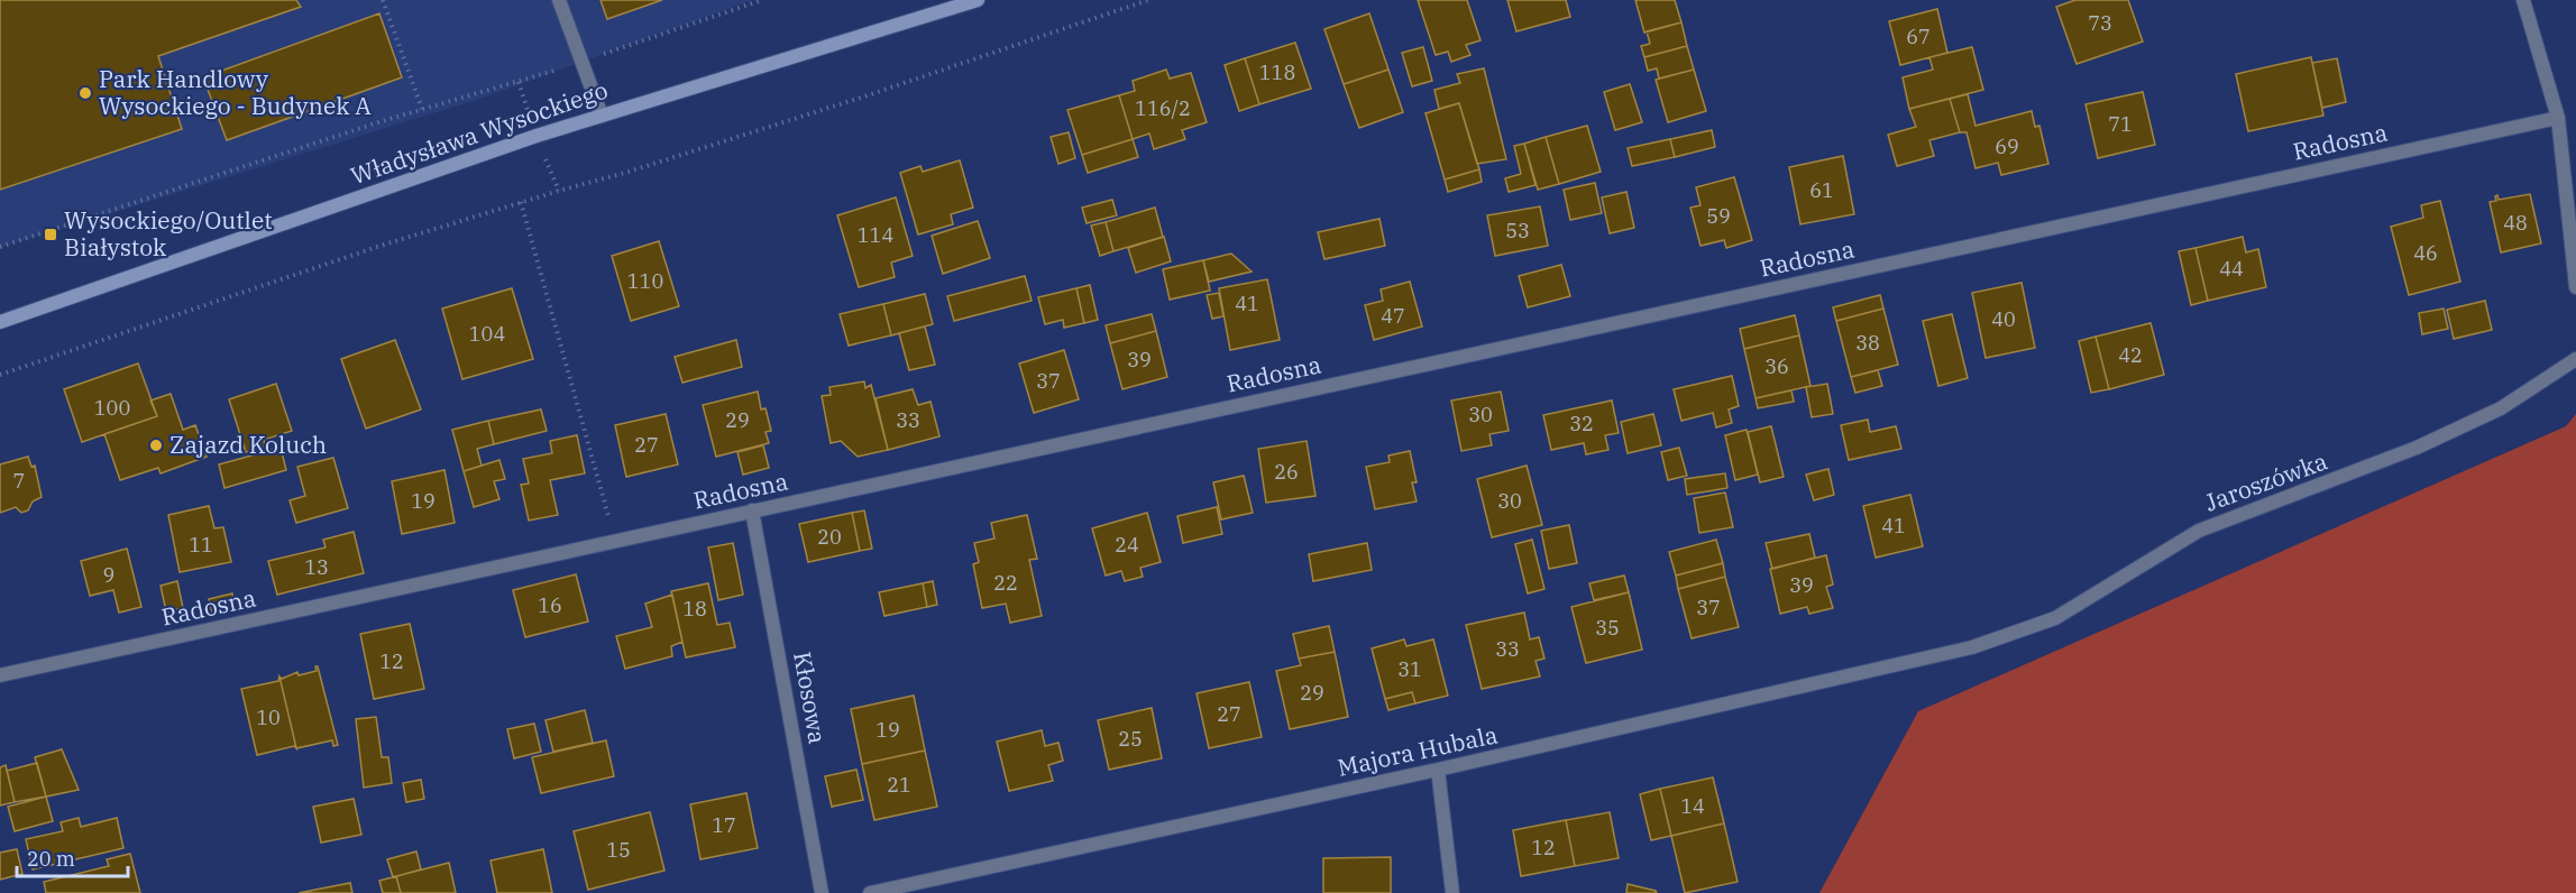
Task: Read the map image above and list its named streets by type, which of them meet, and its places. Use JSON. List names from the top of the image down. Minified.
{"streets":{"street":["Władysława Wysockiego","Radosna","Jaroszówka","Kłosowa","Majora Hubala"]},"crossings":[["Radosna","Kłosowa"],["Jaroszówka","Majora Hubala"]],"places":{"other":["Park Handlowy Wysockiego - Budynek A","Zajazd Koluch"],"transit":["Wysockiego/Outlet Białystok"]},"house_numbers":["73","67","118","116/2","71","69","61","59","48","53","114","46","44","110","41","47","40","104","38","42","39","36","37","100","30","29","33","32","27","26","7","19","30","41","20","11","24","13","9","22","39","16","37","18","35","33","12","31","29","27","10","19","25","21","14","17","12","15"],"scale_bar":"20 m"}
